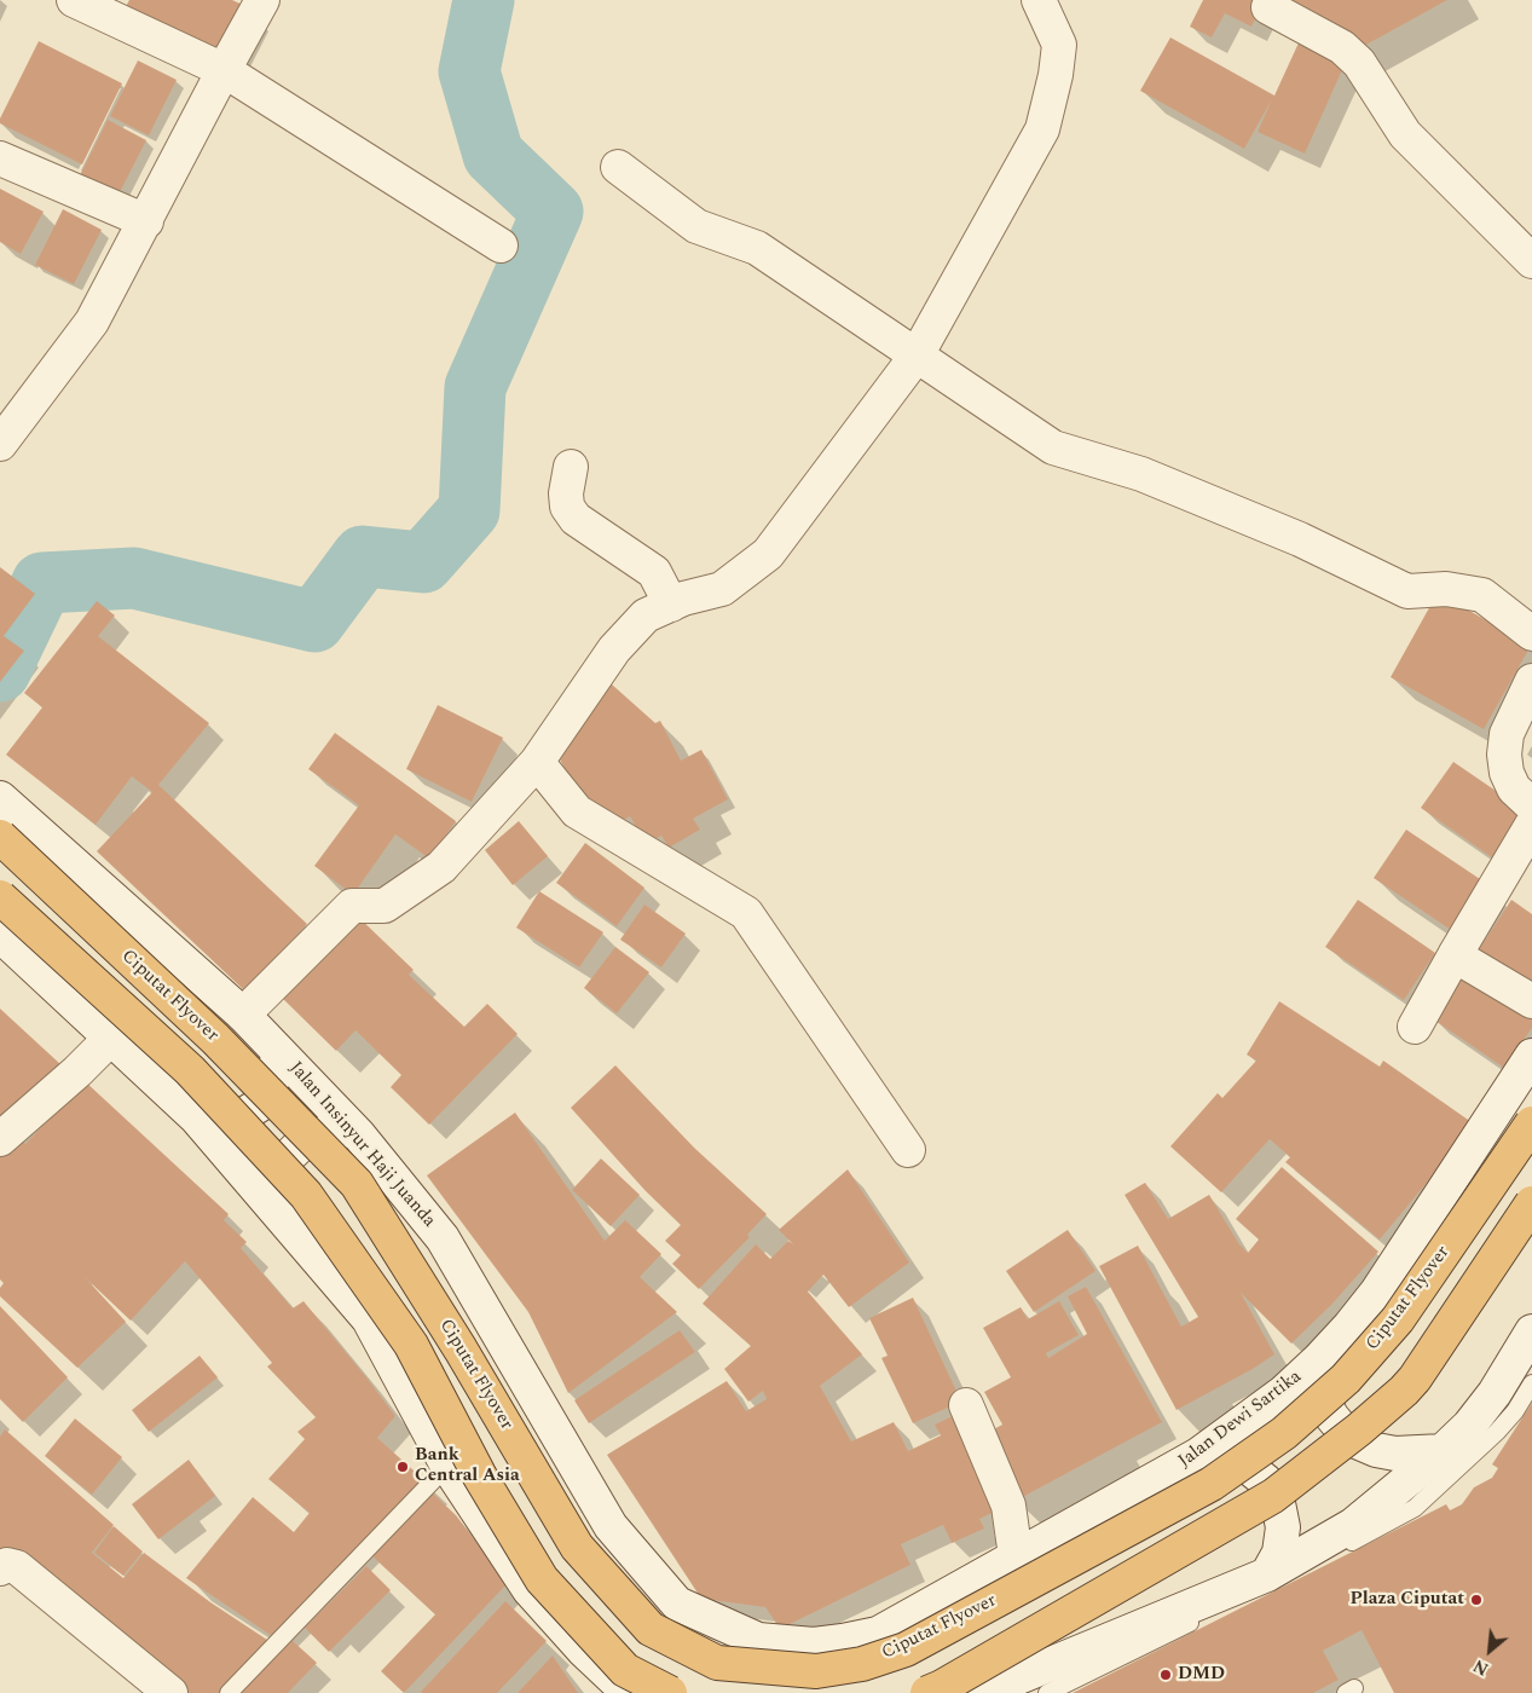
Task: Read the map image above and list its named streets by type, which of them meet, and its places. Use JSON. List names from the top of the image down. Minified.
{"streets":{"highway":["Ciputat Flyover"],"street":["Jalan Insinyur Haji Juanda","Jalan Dewi Sartika"]},"crossings":[["Jalan Insinyur Haji Juanda","Jalan Dewi Sartika"]],"places":["Bank Central Asia","Plaza Ciputat","DMD"],"north":"bottom left"}
